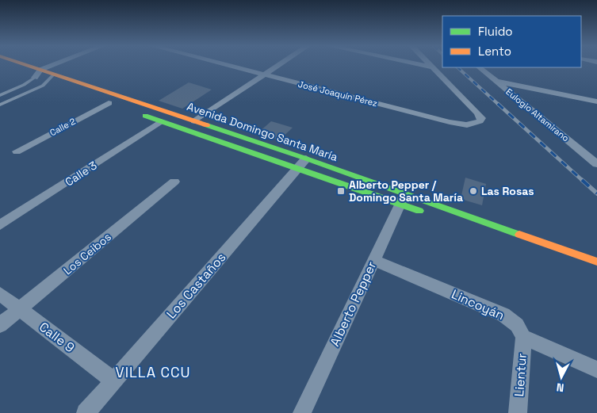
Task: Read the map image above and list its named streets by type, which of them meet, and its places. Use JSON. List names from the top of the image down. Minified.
{"streets":{"main road":["Avenida Domingo Santa María"],"street":["José Joaquín Pérez","Eulogio Altamirano","Calle 2","Calle 3","Los Ceibos","Los Castaños","Alberto Pepper","Lincoyán","Calle 9","Lientur"]},"crossings":[["Avenida Domingo Santa María","Calle 3"],["Avenida Domingo Santa María","Los Castaños"],["Avenida Domingo Santa María","Alberto Pepper"],["Los Ceibos","Calle 9"],["Los Castaños","Calle 9"],["Alberto Pepper","Lincoyán"],["Lincoyán","Lientur"]],"districts":["VILLA CCU"],"places":{"transit":["Alberto Pepper / Domingo Santa María"],"other":["Las Rosas"]},"legend":["Fluido","Lento"],"north":"bottom"}
